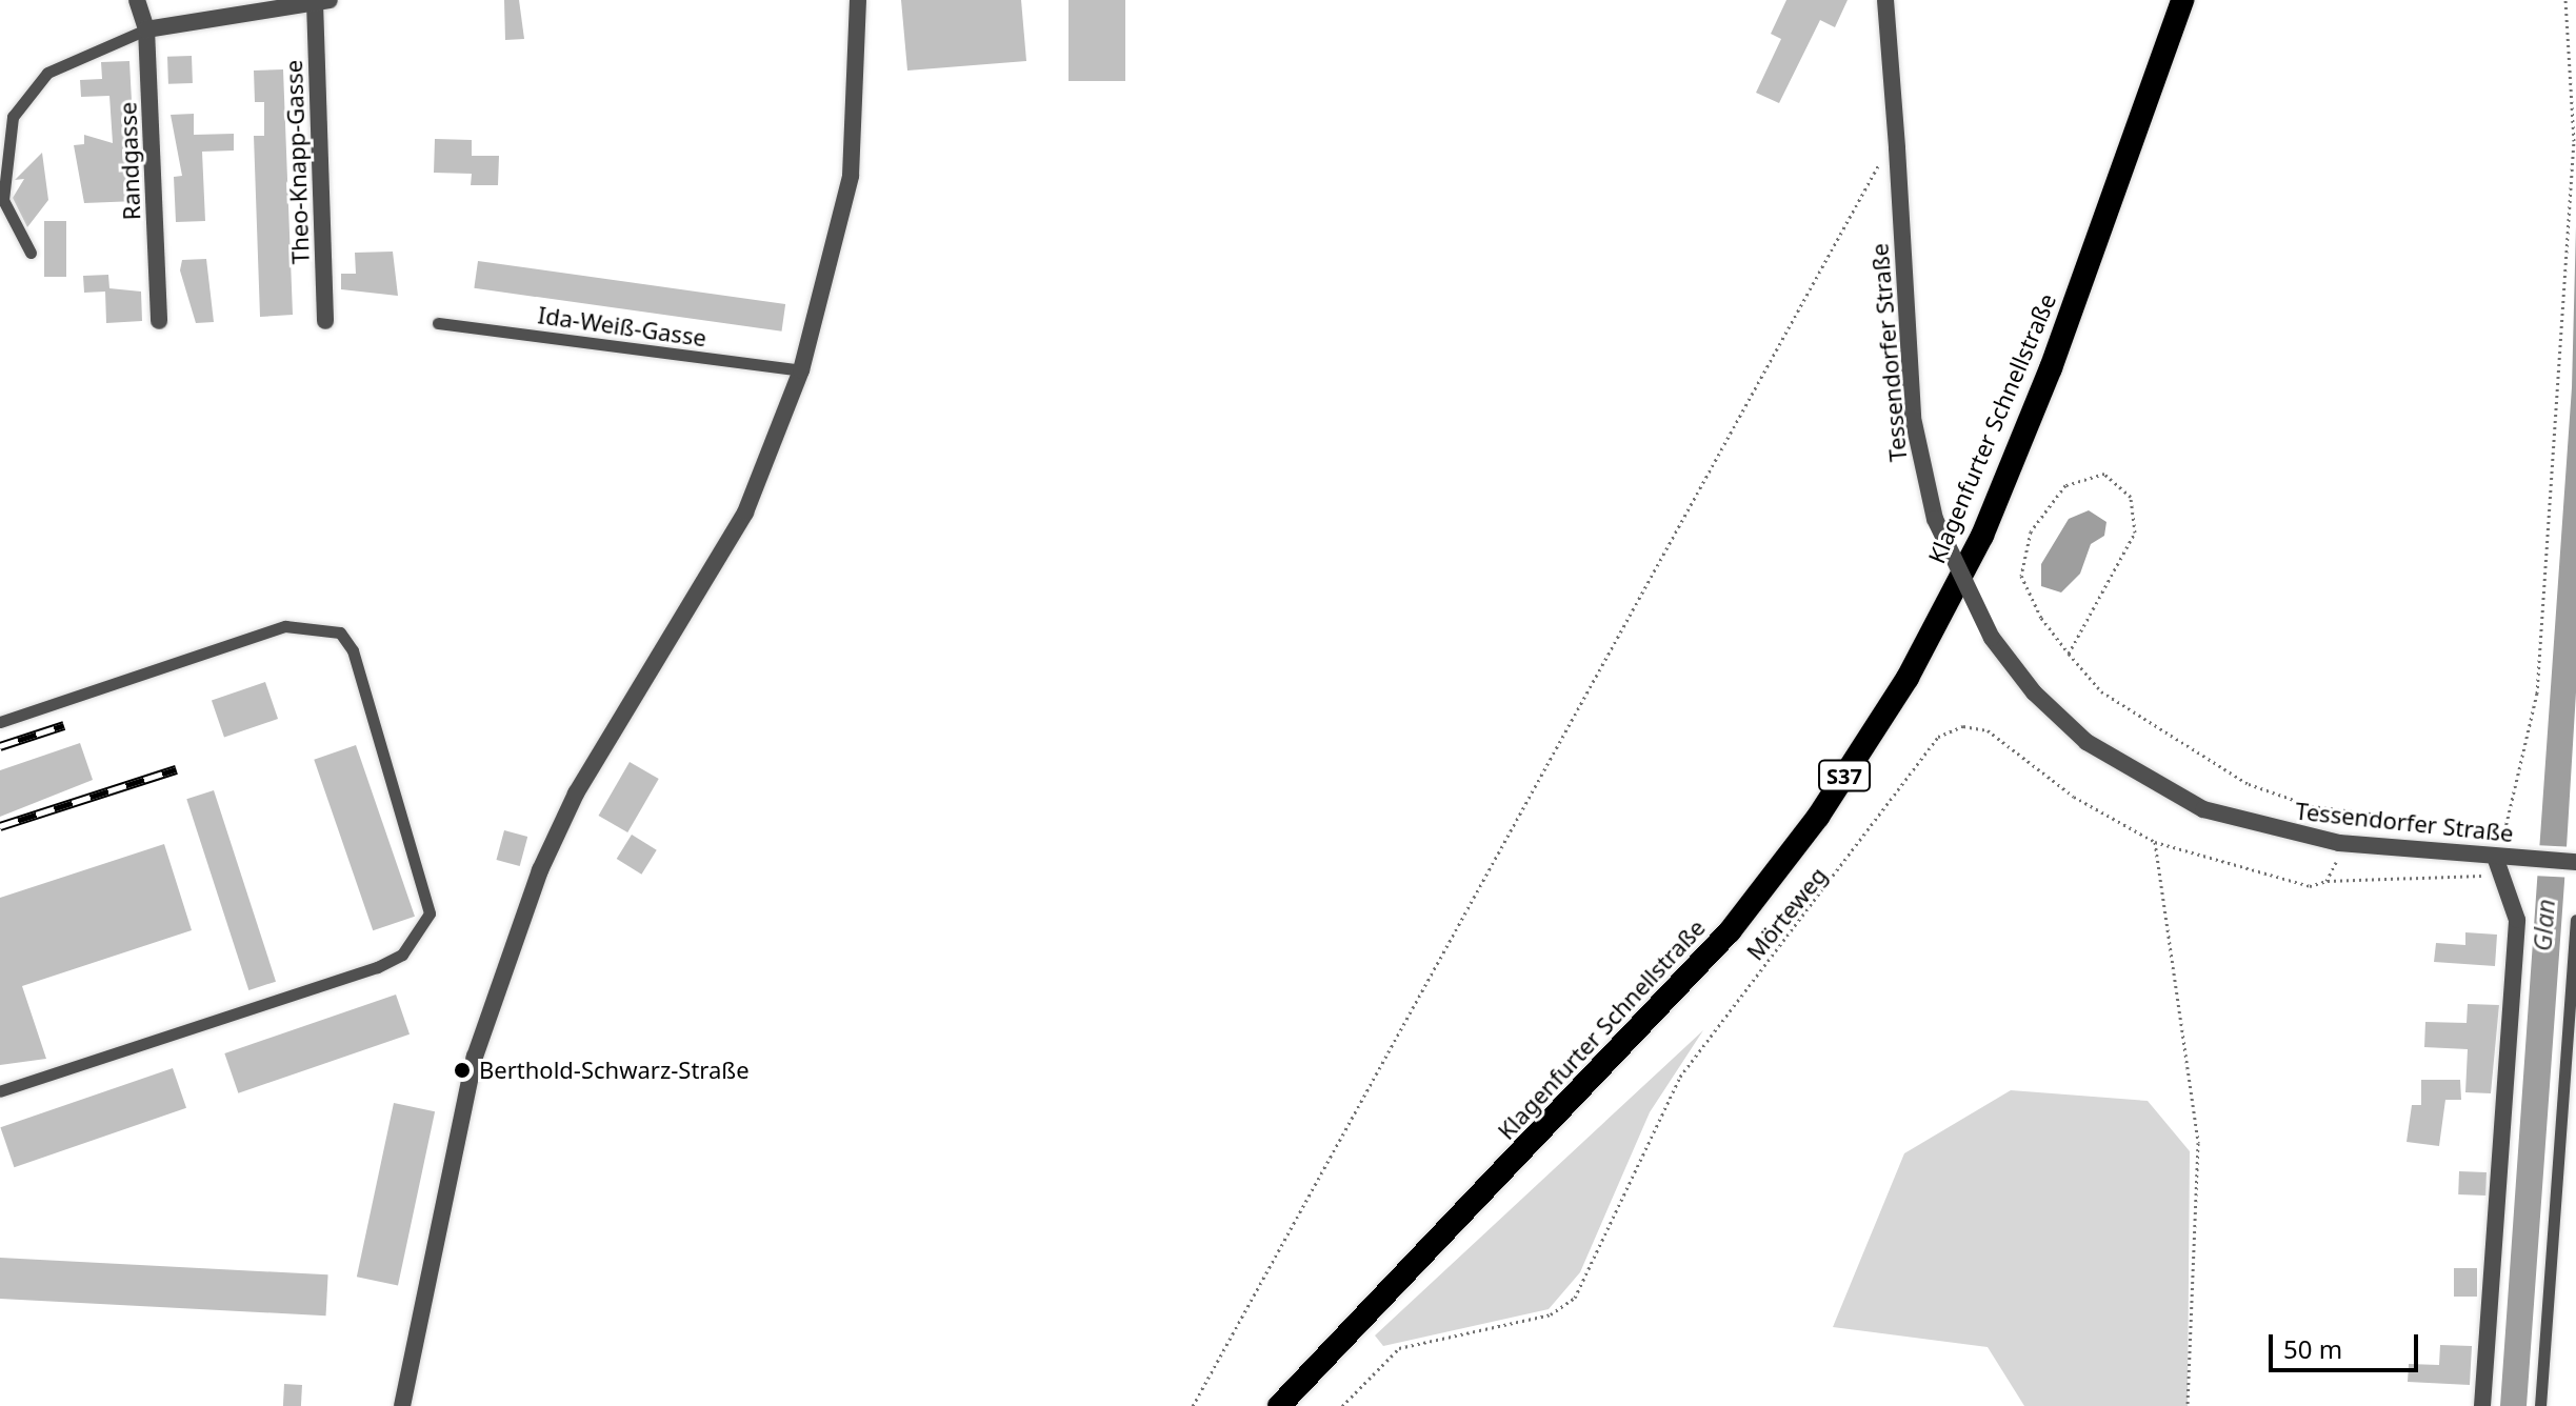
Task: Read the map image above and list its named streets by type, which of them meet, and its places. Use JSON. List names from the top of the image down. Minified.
{"streets":{"highway":["Klagenfurter Schnellstraße","S37"],"street":["Randgasse","Theo-Knapp-Gasse","Tessendorfer Straße"],"lane":["Ida-Weiß-Gasse"],"path":["Mörteweg"]},"crossings":[["Tessendorfer Straße","Mörteweg"]],"water":["Glan"],"places":["Berthold-Schwarz-Straße"],"scale_bar":"50 m"}
